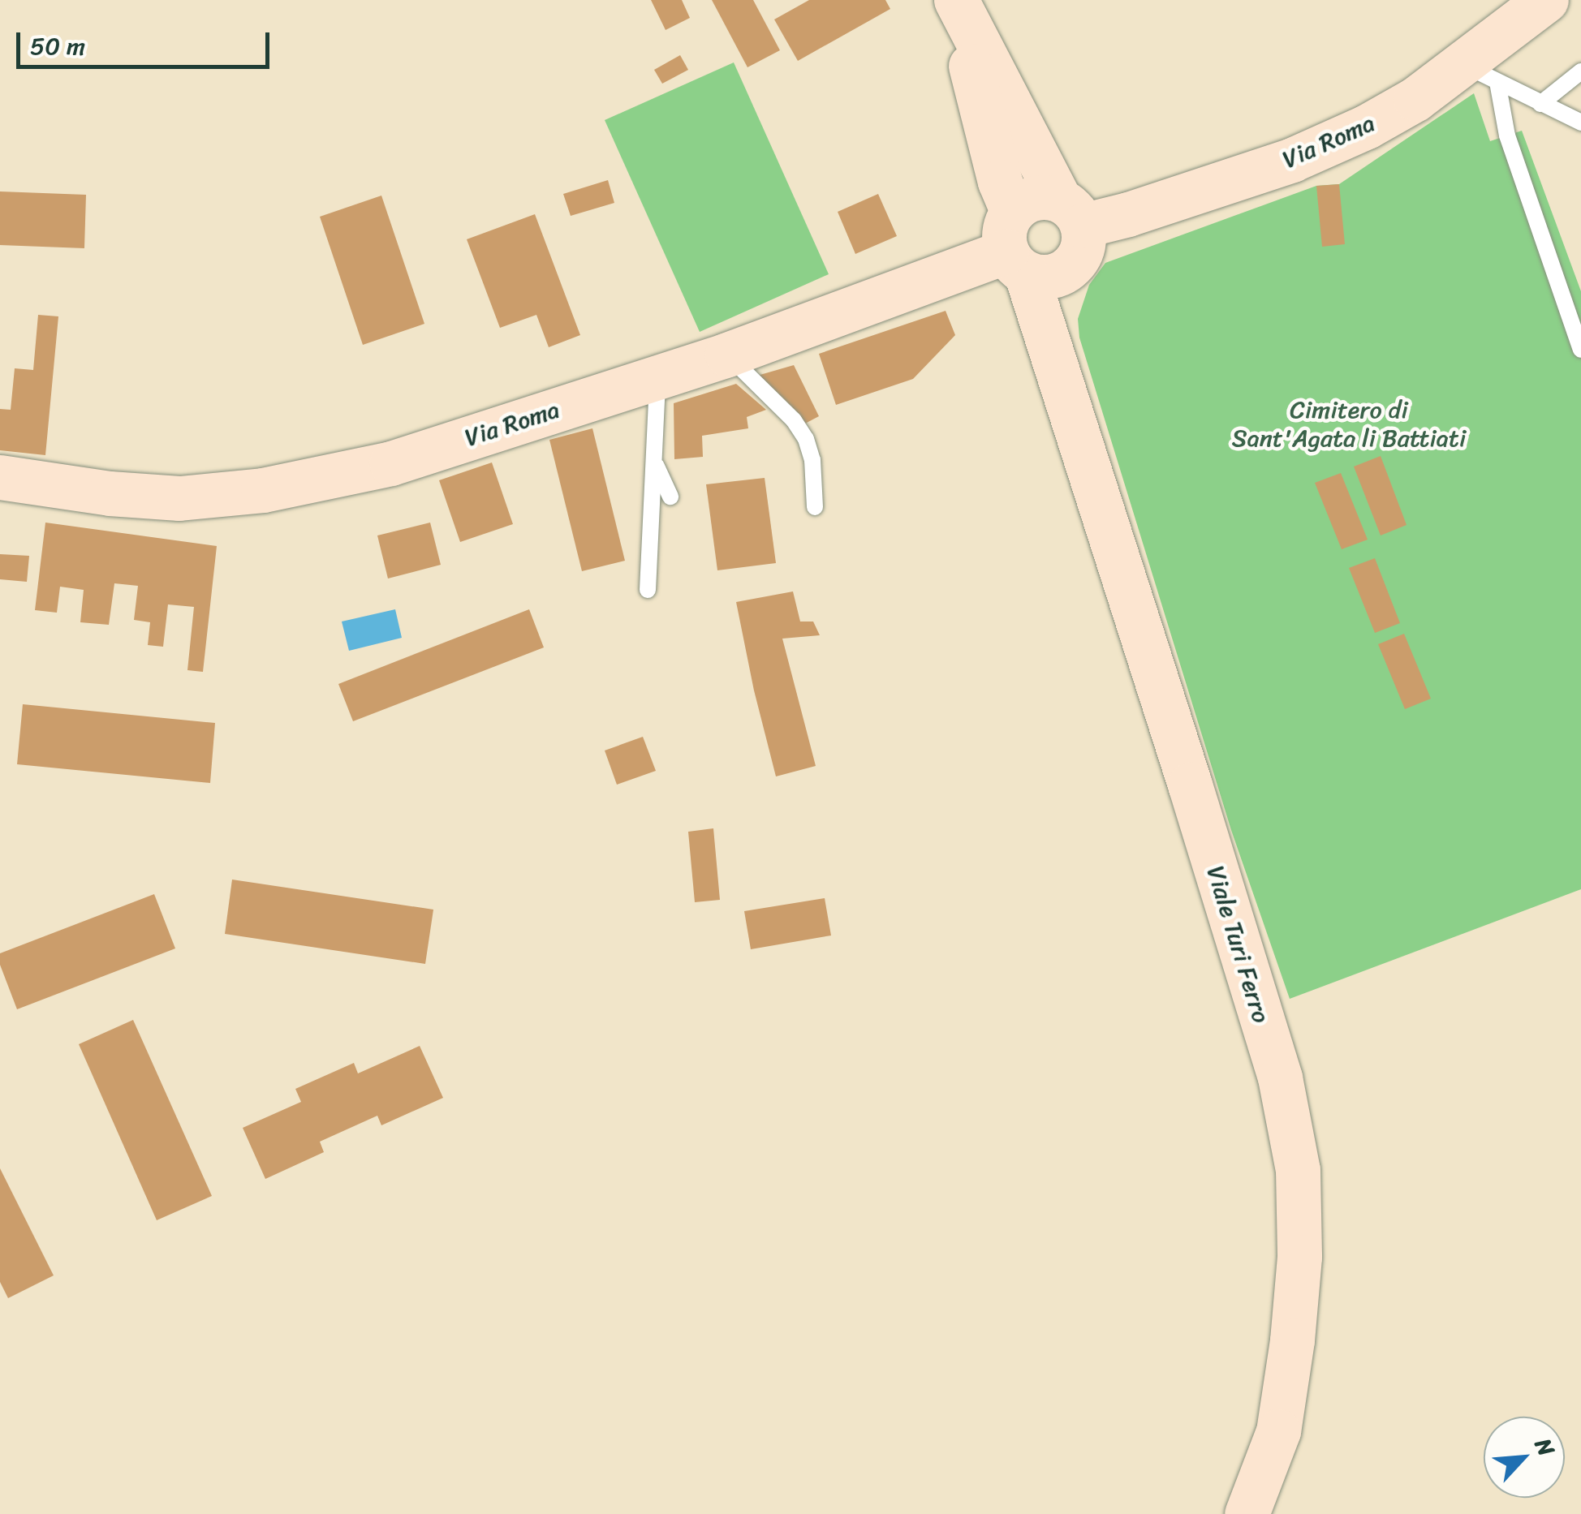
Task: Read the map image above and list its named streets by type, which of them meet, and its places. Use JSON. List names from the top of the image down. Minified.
{"streets":{"main road":["Via Roma","Viale Turi Ferro"]},"crossings":[["Via Roma","Viale Turi Ferro"]],"parks":["Cimitero di Sant'Agata li Battiati"],"scale_bar":"50 m","north":"top right"}
